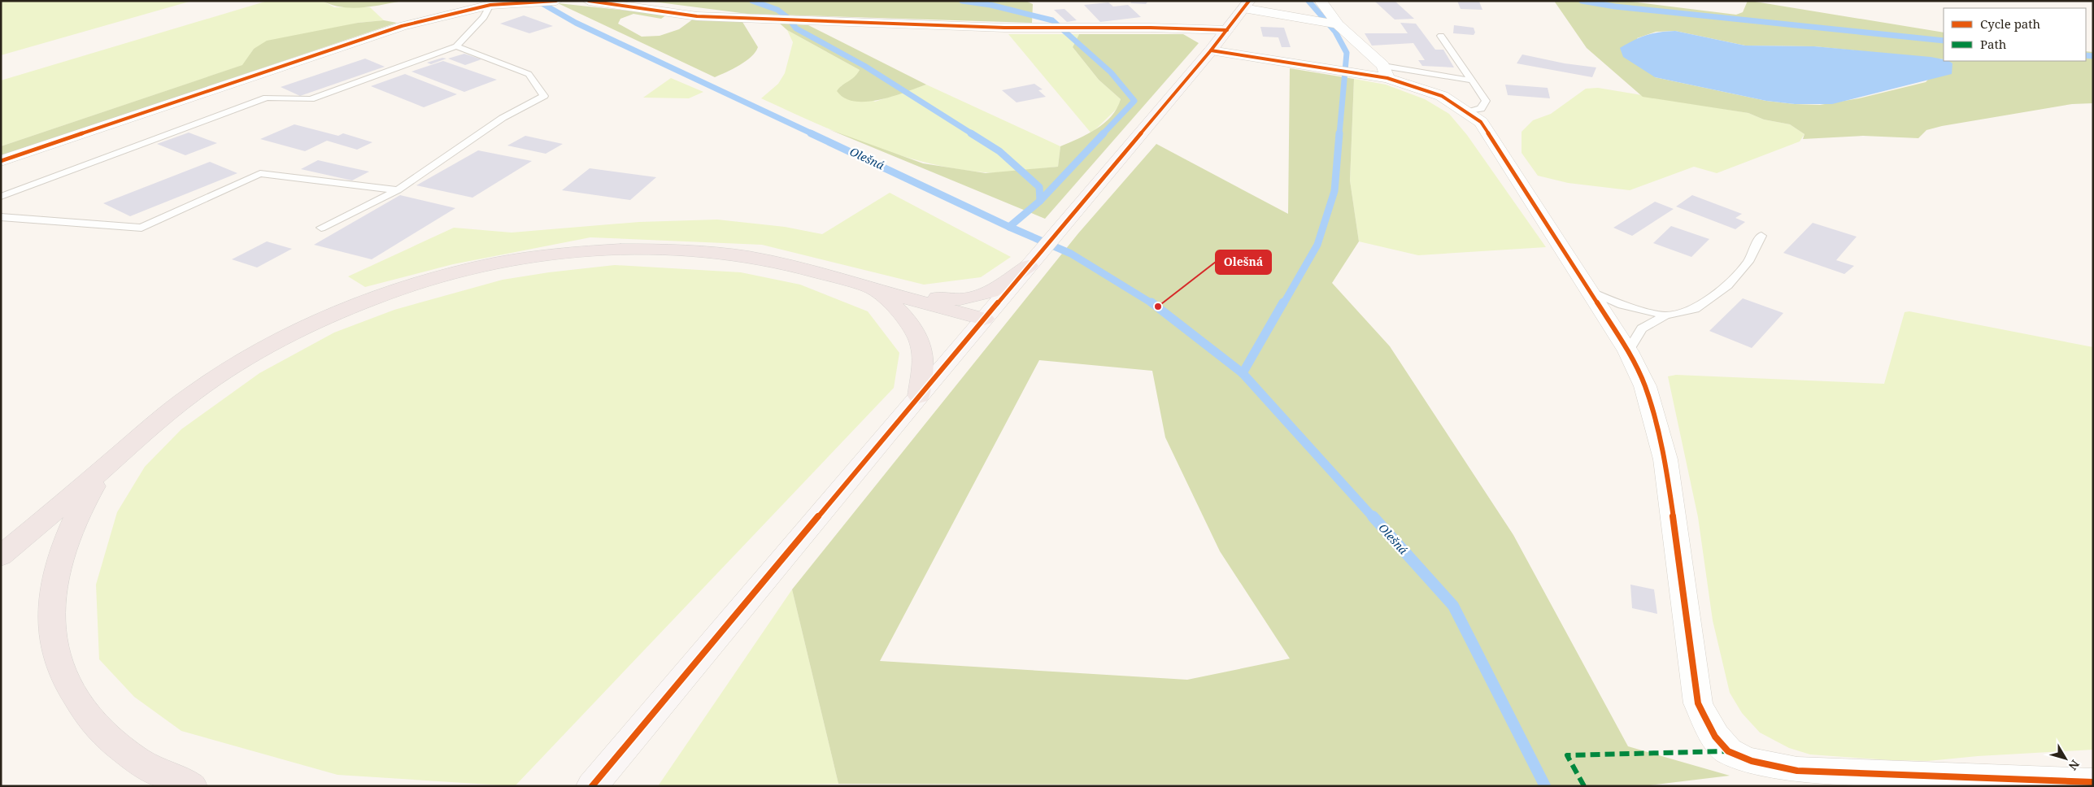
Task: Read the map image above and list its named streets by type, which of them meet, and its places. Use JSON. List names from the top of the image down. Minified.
{"water":["Olešná"],"places":["Olešná"],"legend":["Cycle path","Path"],"north":"bottom right"}
